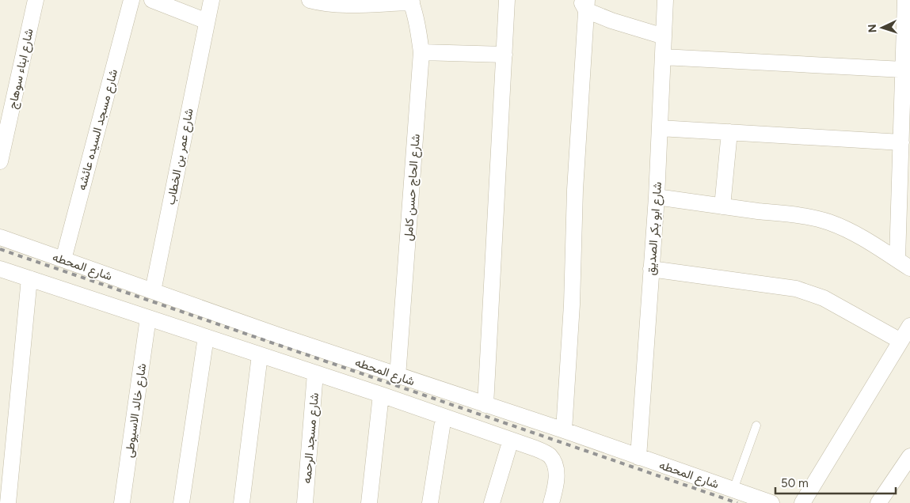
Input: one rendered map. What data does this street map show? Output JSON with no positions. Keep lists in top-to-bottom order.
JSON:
{
  "streets": {
    "street": [
      "شارع ابناء سوهاج",
      "شارع مسجد السيده عائشه",
      "شارع عمر بن الخطاب",
      "شارع الحاج حسن كامل",
      "شارع ابو بكر الصديق",
      "شارع المحطه",
      "شارع خالد الاسيوطى",
      "شارع مسجد الرحمه"
    ]
  },
  "crossings": [
    ["شارع مسجد السيده عائشه", "شارع المحطه"],
    ["شارع عمر بن الخطاب", "شارع المحطه"],
    ["شارع الحاج حسن كامل", "شارع المحطه"],
    ["شارع ابو بكر الصديق", "شارع المحطه"],
    ["شارع المحطه", "شارع خالد الاسيوطى"],
    ["شارع المحطه", "شارع مسجد الرحمه"]
  ],
  "scale_bar": "50 m",
  "north": "left"
}
